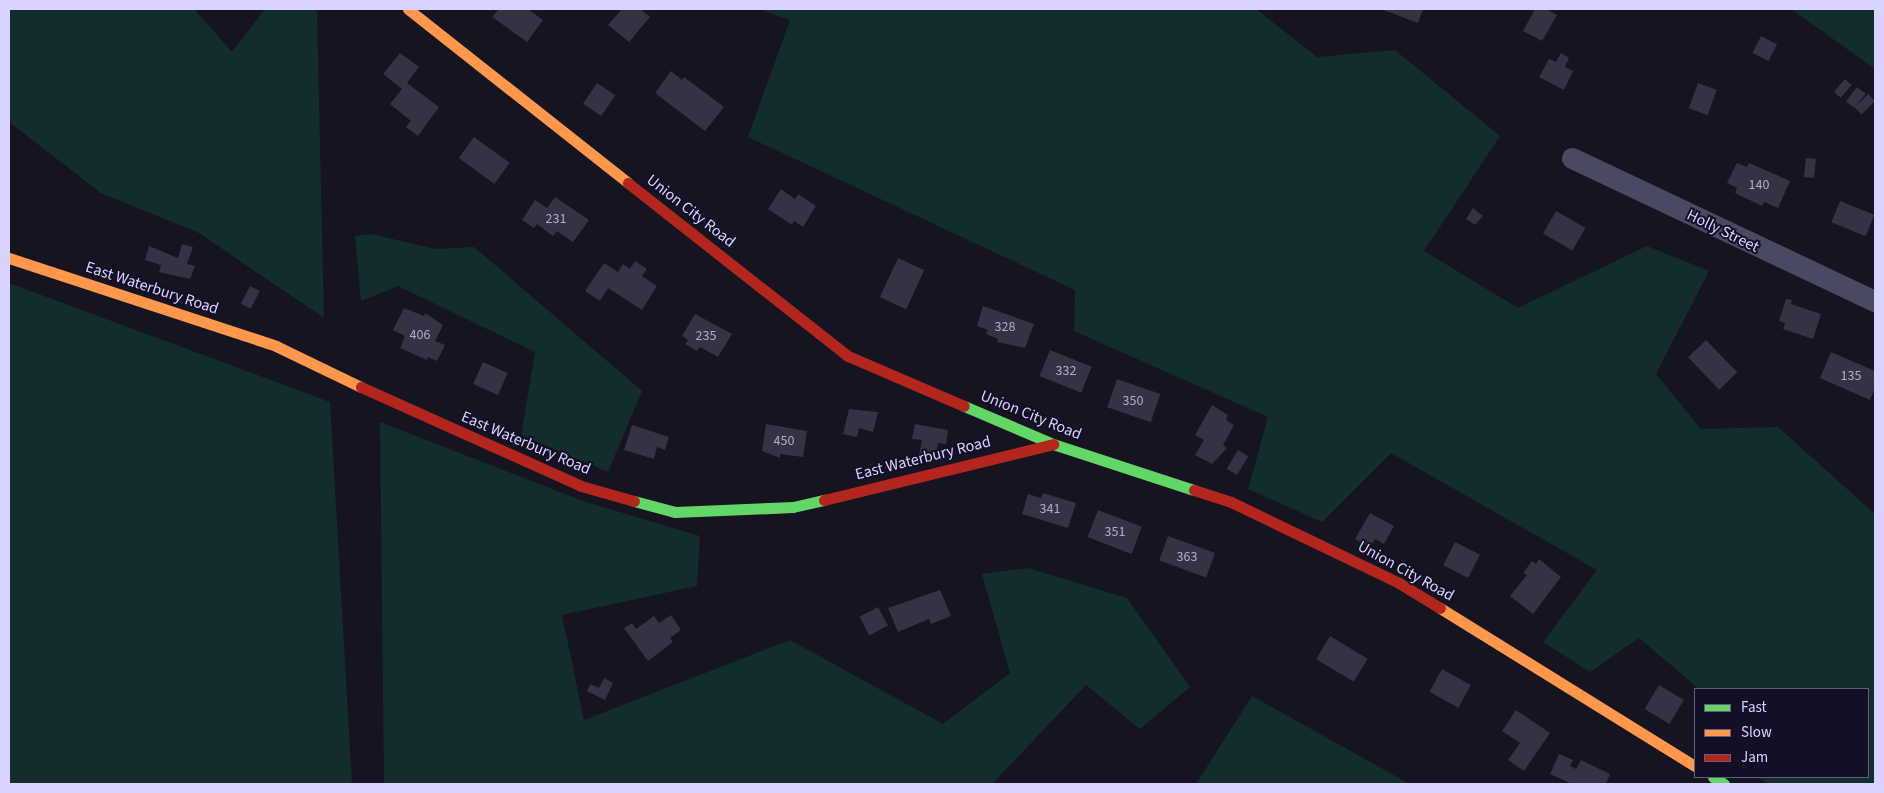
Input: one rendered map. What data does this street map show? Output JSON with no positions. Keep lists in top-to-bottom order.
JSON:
{
  "streets": {
    "main road": ["Union City Road", "East Waterbury Road"],
    "street": ["Holly Street"]
  },
  "crossings": [
    ["Union City Road", "East Waterbury Road"]
  ],
  "house_numbers": [
    "140",
    "231",
    "328",
    "406",
    "235",
    "332",
    "135",
    "350",
    "450",
    "341",
    "351",
    "363"
  ],
  "legend": ["Fast", "Slow", "Jam"]
}
